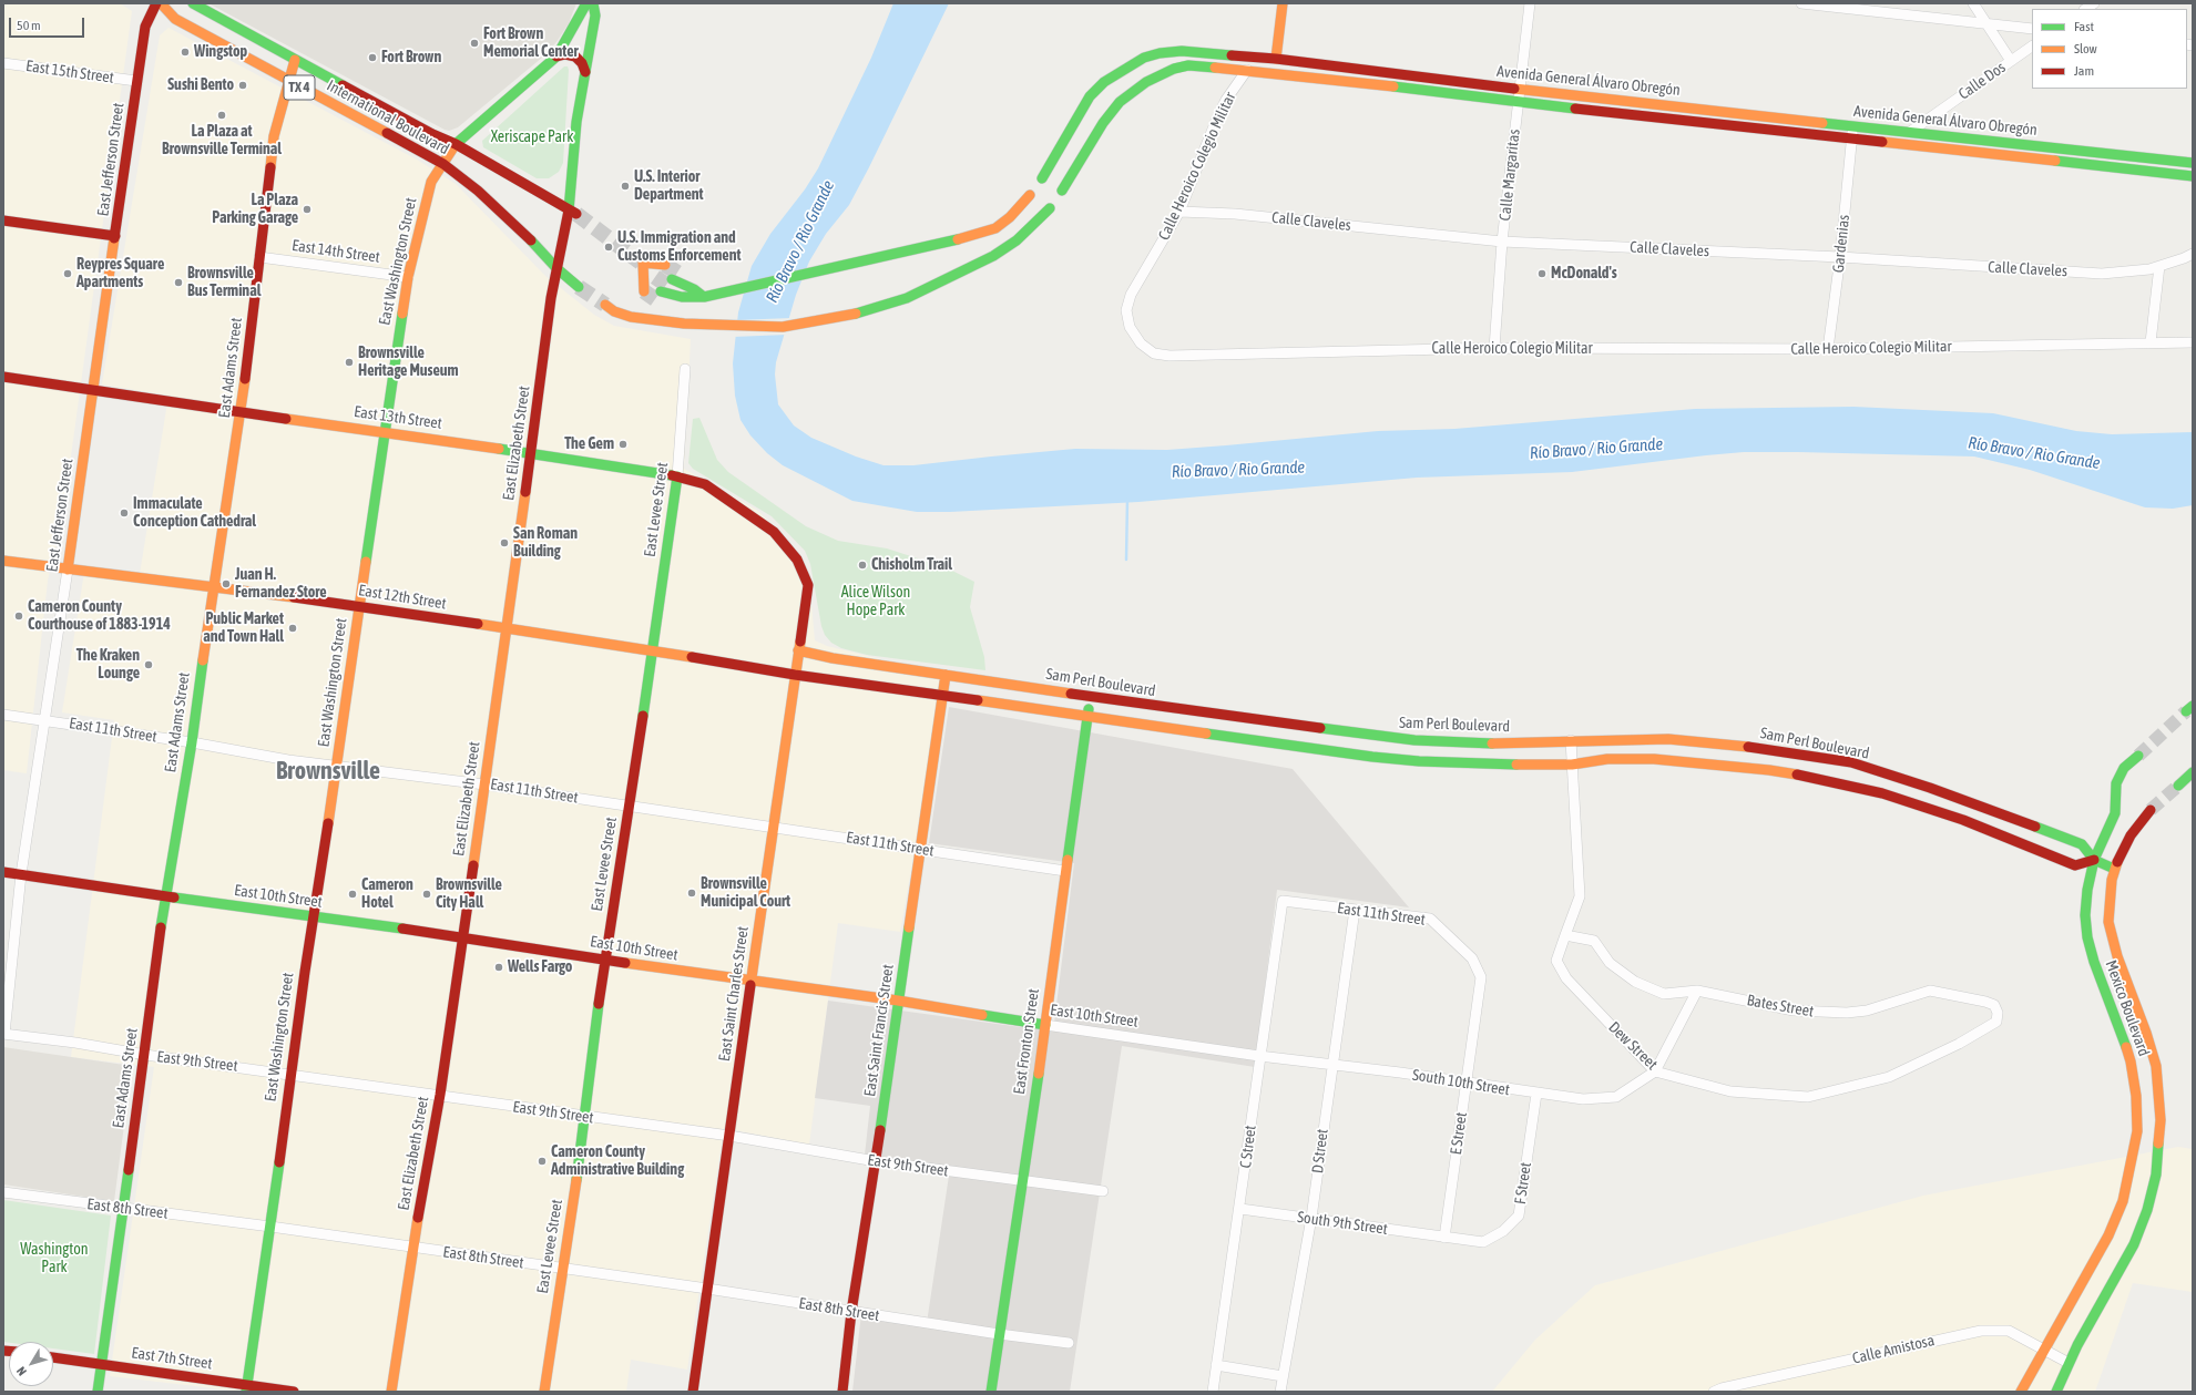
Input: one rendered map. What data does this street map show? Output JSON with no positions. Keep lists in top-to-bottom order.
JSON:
{
  "streets": {
    "main road": [
      "Avenida General Álvaro Obregón",
      "TX 4",
      "International Boulevard",
      "East Jefferson Street",
      "East Washington Street",
      "East Adams Street",
      "East 13th Street",
      "East Elizabeth Street",
      "East Levee Street",
      "East 12th Street",
      "Sam Perl Boulevard",
      "East 10th Street",
      "East Saint Charles Street",
      "Mexico Boulevard",
      "East Saint Francis Street",
      "East Fronton Street",
      "East 7th Street"
    ],
    "street": [
      "East 15th Street",
      "Calle Dos",
      "Calle Heroico Colegio Militar",
      "Calle Margaritas",
      "Calle Claveles",
      "Gardenias",
      "East 14th Street",
      "East 11th Street",
      "Bates Street",
      "Dew Street",
      "East 9th Street",
      "South 10th Street",
      "E Street",
      "C Street",
      "D Street",
      "F Street",
      "East 8th Street",
      "South 9th Street",
      "Calle Amistosa"
    ]
  },
  "crossings": [
    ["East 15th Street", "East Jefferson Street"],
    ["Avenida General Álvaro Obregón", "Calle Dos"],
    ["Avenida General Álvaro Obregón", "Calle Heroico Colegio Militar"],
    ["Avenida General Álvaro Obregón", "Calle Margaritas"],
    ["Avenida General Álvaro Obregón", "Gardenias"],
    ["International Boulevard", "East Washington Street"],
    ["International Boulevard", "East Adams Street"],
    ["International Boulevard", "East Elizabeth Street"],
    ["East Jefferson Street", "East 13th Street"],
    ["East Jefferson Street", "East 12th Street"],
    ["East Jefferson Street", "East 11th Street"],
    ["East Jefferson Street", "East 10th Street"],
    ["East Jefferson Street", "East 9th Street"],
    ["Calle Heroico Colegio Militar", "Calle Margaritas"],
    ["Calle Heroico Colegio Militar", "Calle Claveles"],
    ["Calle Heroico Colegio Militar", "Gardenias"],
    ["Calle Margaritas", "Calle Claveles"],
    ["Calle Claveles", "Gardenias"],
    ["East 14th Street", "East Washington Street"],
    ["East 14th Street", "East Adams Street"],
    ["East Washington Street", "East 13th Street"],
    ["East Washington Street", "East 12th Street"],
    ["East Washington Street", "East 11th Street"],
    ["East Washington Street", "East 10th Street"],
    ["East Washington Street", "East 9th Street"],
    ["East Washington Street", "East 8th Street"],
    ["East Washington Street", "East 7th Street"],
    ["East Adams Street", "East 13th Street"],
    ["East Adams Street", "East 12th Street"],
    ["East Adams Street", "East 11th Street"],
    ["East Adams Street", "East 10th Street"],
    ["East Adams Street", "East 9th Street"],
    ["East Adams Street", "East 8th Street"],
    ["East Adams Street", "East 7th Street"],
    ["East 13th Street", "East Elizabeth Street"],
    ["East 13th Street", "East Levee Street"],
    ["East 13th Street", "East Saint Charles Street"],
    ["East Elizabeth Street", "East 12th Street"],
    ["East Elizabeth Street", "East 11th Street"],
    ["East Elizabeth Street", "East 10th Street"],
    ["East Elizabeth Street", "East 9th Street"],
    ["East Elizabeth Street", "East 8th Street"],
    ["East Levee Street", "East 12th Street"],
    ["East Levee Street", "East 11th Street"],
    ["East Levee Street", "East 10th Street"],
    ["East Levee Street", "East 9th Street"],
    ["East Levee Street", "East 8th Street"],
    ["East 12th Street", "East Saint Charles Street"],
    ["Sam Perl Boulevard", "East Saint Charles Street"],
    ["Sam Perl Boulevard", "Mexico Boulevard"],
    ["Sam Perl Boulevard", "East Saint Francis Street"],
    ["Sam Perl Boulevard", "East Fronton Street"],
    ["Sam Perl Boulevard", "Dew Street"],
    ["East 11th Street", "East Saint Charles Street"],
    ["East 11th Street", "East Saint Francis Street"],
    ["East 11th Street", "East Fronton Street"],
    ["East 11th Street", "E Street"],
    ["East 11th Street", "C Street"],
    ["East 11th Street", "D Street"],
    ["East 10th Street", "East Saint Charles Street"],
    ["East 10th Street", "East Saint Francis Street"],
    ["East 10th Street", "East Fronton Street"],
    ["East 10th Street", "South 10th Street"],
    ["East 10th Street", "C Street"],
    ["East Saint Charles Street", "East 9th Street"],
    ["East Saint Charles Street", "East 8th Street"],
    ["Bates Street", "Dew Street"],
    ["Mexico Boulevard", "Calle Amistosa"],
    ["East Saint Francis Street", "East 9th Street"],
    ["East Saint Francis Street", "East 8th Street"],
    ["East Fronton Street", "East 9th Street"],
    ["East Fronton Street", "East 8th Street"],
    ["Dew Street", "South 10th Street"],
    ["South 10th Street", "E Street"],
    ["South 10th Street", "C Street"],
    ["South 10th Street", "D Street"],
    ["South 10th Street", "F Street"],
    ["E Street", "F Street"],
    ["E Street", "South 9th Street"],
    ["C Street", "South 9th Street"],
    ["D Street", "South 9th Street"],
    ["F Street", "South 9th Street"]
  ],
  "districts": ["Brownsville"],
  "water": ["Río Bravo / Rio Grande"],
  "parks": ["Xeriscape Park", "Alice Wilson Hope Park", "Washington Park"],
  "places": [
    "Fort Brown Memorial Center",
    "Wingstop",
    "Fort Brown",
    "Sushi Bento",
    "La Plaza at Brownsville Terminal",
    "U.S. Interior Department",
    "La Plaza Parking Garage",
    "U.S. Immigration and Customs Enforcement",
    "Reypres Square Apartments",
    "McDonald's",
    "Brownsville Bus Terminal",
    "Brownsville Heritage Museum",
    "The Gem",
    "Immaculate Conception Cathedral",
    "San Roman Building",
    "Chisholm Trail",
    "Juan H. Fernandez Store",
    "Cameron County Courthouse of 1883-1914",
    "Public Market and Town Hall",
    "The Kraken Lounge",
    "Brownsville Municipal Court",
    "Cameron Hotel",
    "Brownsville City Hall",
    "Wells Fargo",
    "Cameron County Administrative Building"
  ],
  "legend": ["Fast", "Slow", "Jam"],
  "scale_bar": "50 m",
  "north": "bottom left"
}
